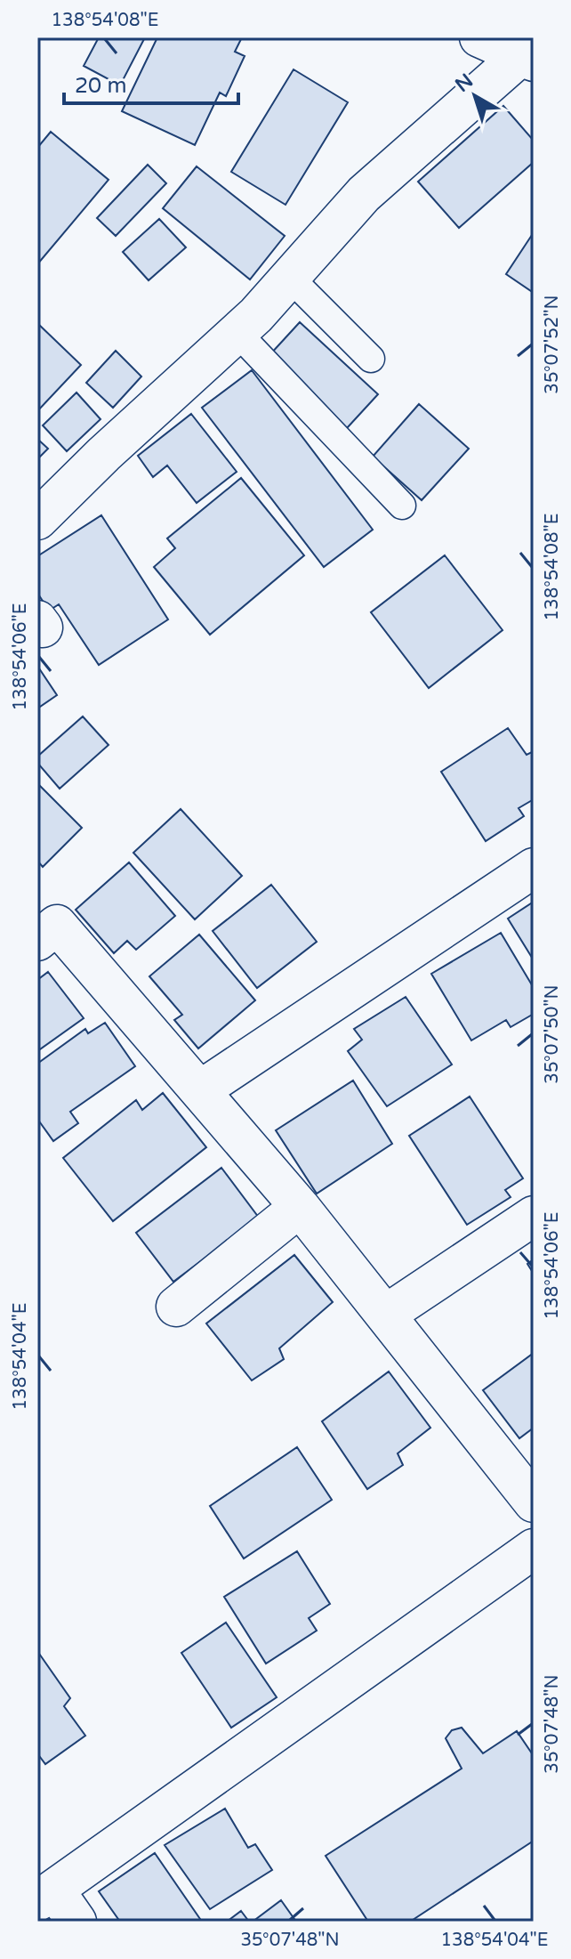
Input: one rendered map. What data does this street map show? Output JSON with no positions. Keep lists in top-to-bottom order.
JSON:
{
  "scale_bar": "20 m",
  "north": "top left",
  "coordinates": [
    "138°54'08\"E",
    "35°07'52\"N",
    "138°54'06\"E",
    "35°07'50\"N",
    "138°54'04\"E",
    "35°07'48\"N"
  ]
}
